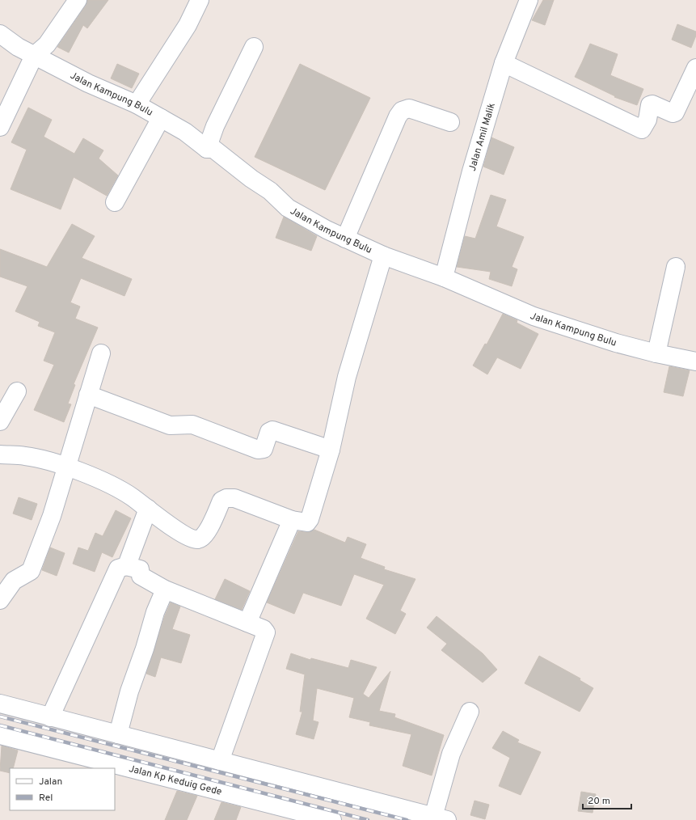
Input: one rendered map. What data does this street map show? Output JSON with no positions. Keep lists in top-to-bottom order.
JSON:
{
  "streets": {
    "street": ["Jalan Kampung Bulu", "Jalan Amil Malik", "Jalan Kp Keduig Gede"]
  },
  "crossings": [
    ["Jalan Kampung Bulu", "Jalan Amil Malik"]
  ],
  "legend": ["Jalan", "Rel"],
  "scale_bar": "20 m"
}
